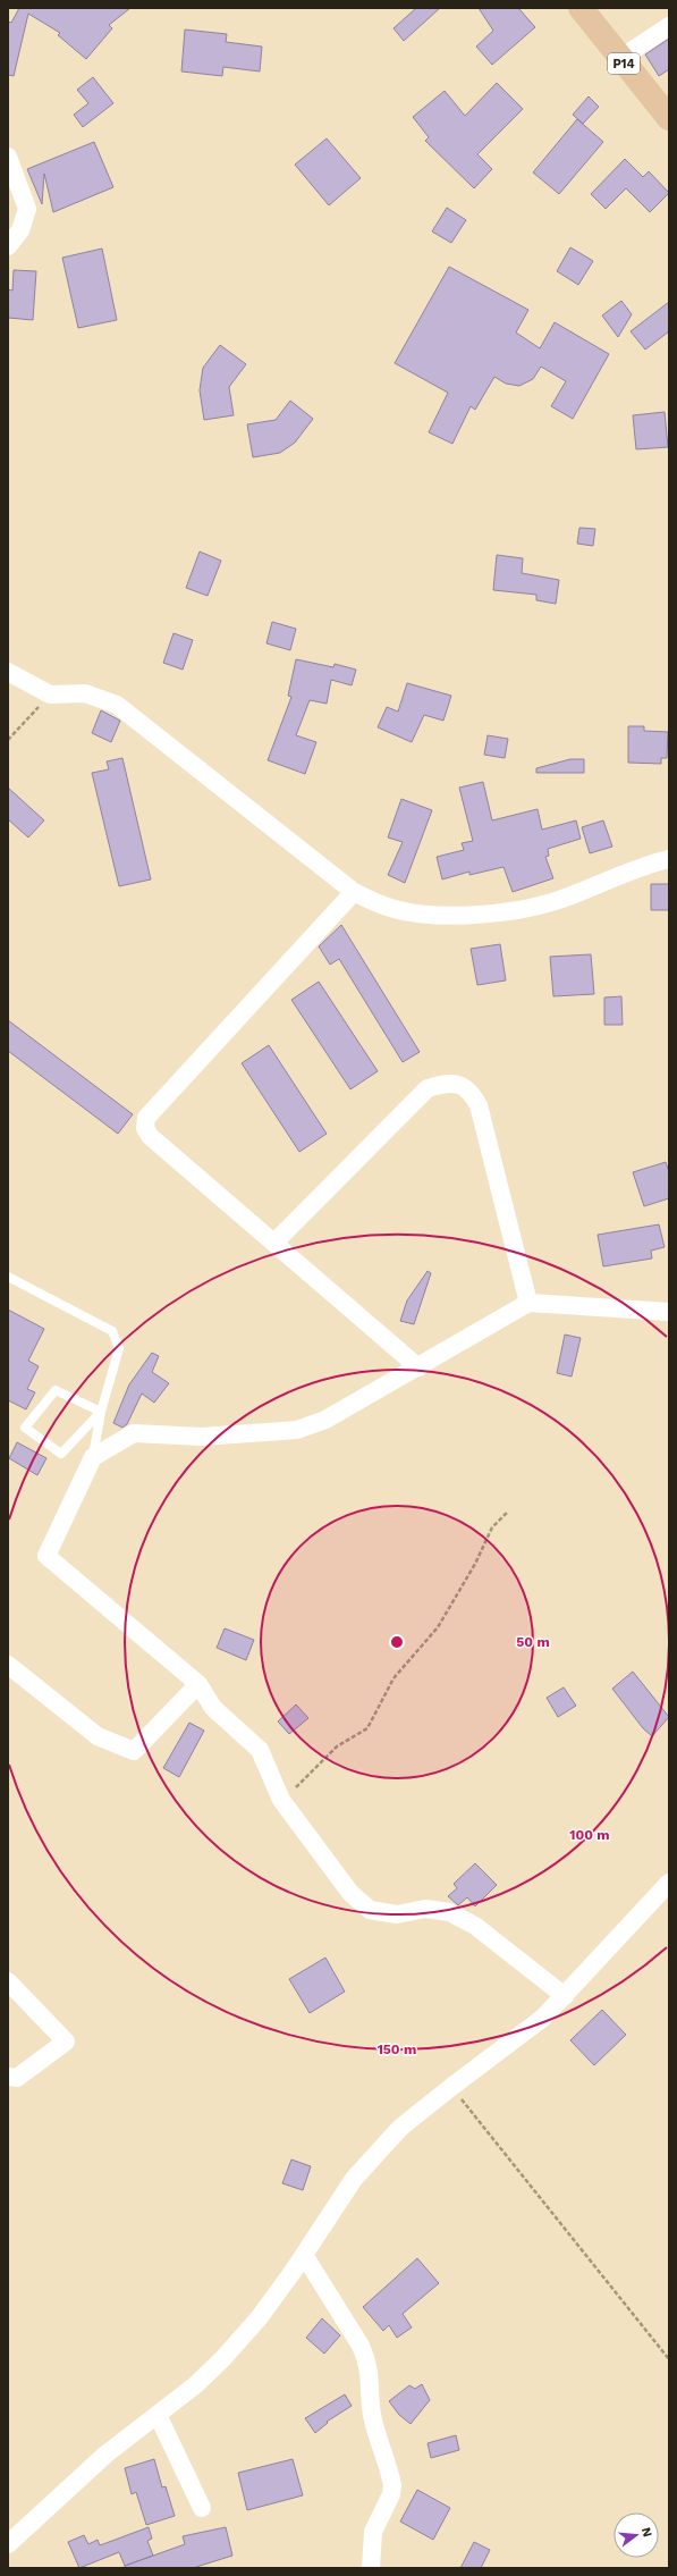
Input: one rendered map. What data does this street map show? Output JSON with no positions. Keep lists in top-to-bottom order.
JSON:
{
  "streets": {
    "main road": ["P14"]
  },
  "north": "right",
  "rings": ["50 m", "100 m", "150 m"]
}
